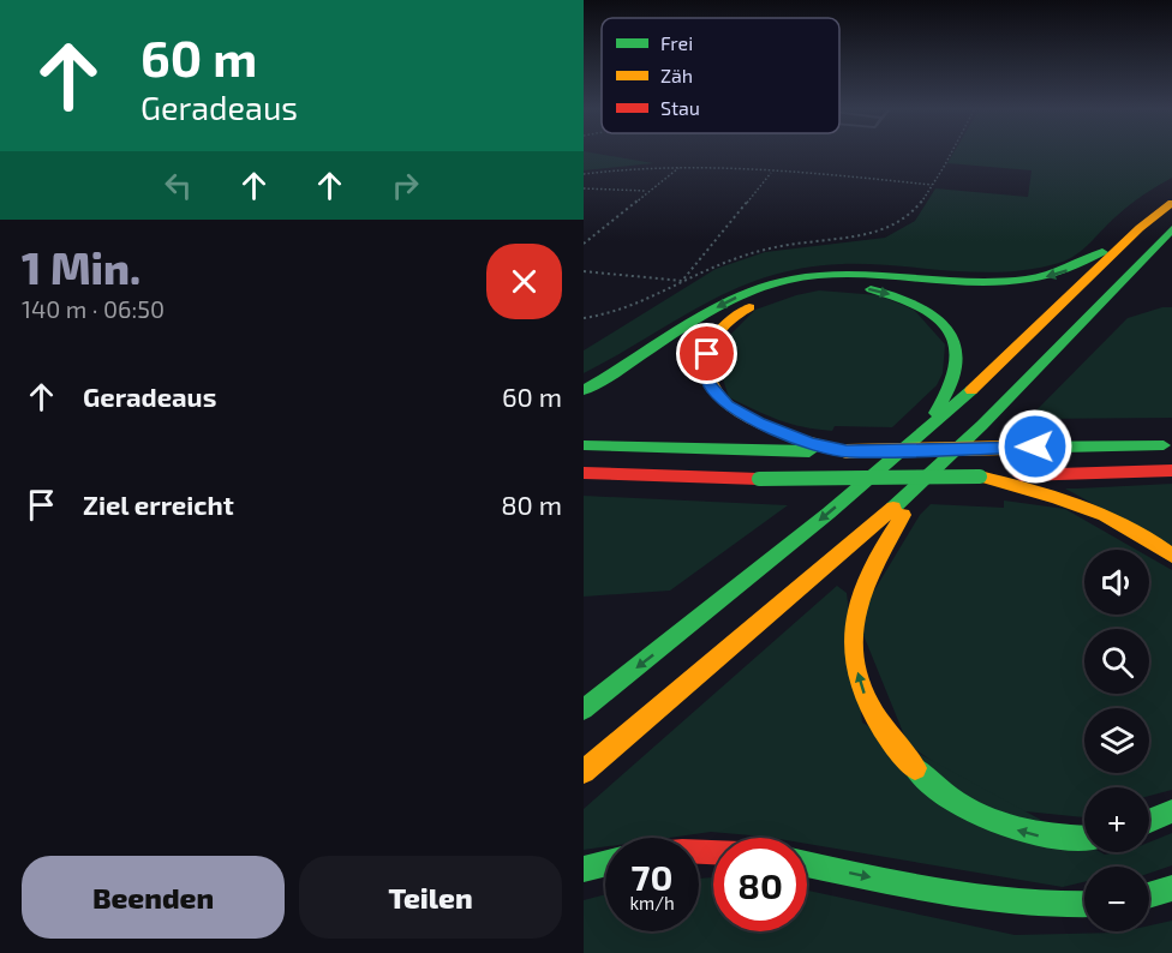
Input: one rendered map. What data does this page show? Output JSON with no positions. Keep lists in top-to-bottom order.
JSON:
{
  "legend": ["Frei", "Zäh", "Stau"],
  "page": {
    "turn": ["60 m", "Geradeaus"],
    "heading": ["1 Min.", "140 m · 06:50"],
    "list": [
      {
        "name": "Geradeaus",
        "value": "60 m"
      },
      {
        "name": "Ziel erreicht",
        "value": "80 m"
      }
    ],
    "map_buttons": ["+", "−"],
    "speed": "70 km/h",
    "limit": "80",
    "buttons": ["Beenden", "Teilen"]
  }
}
